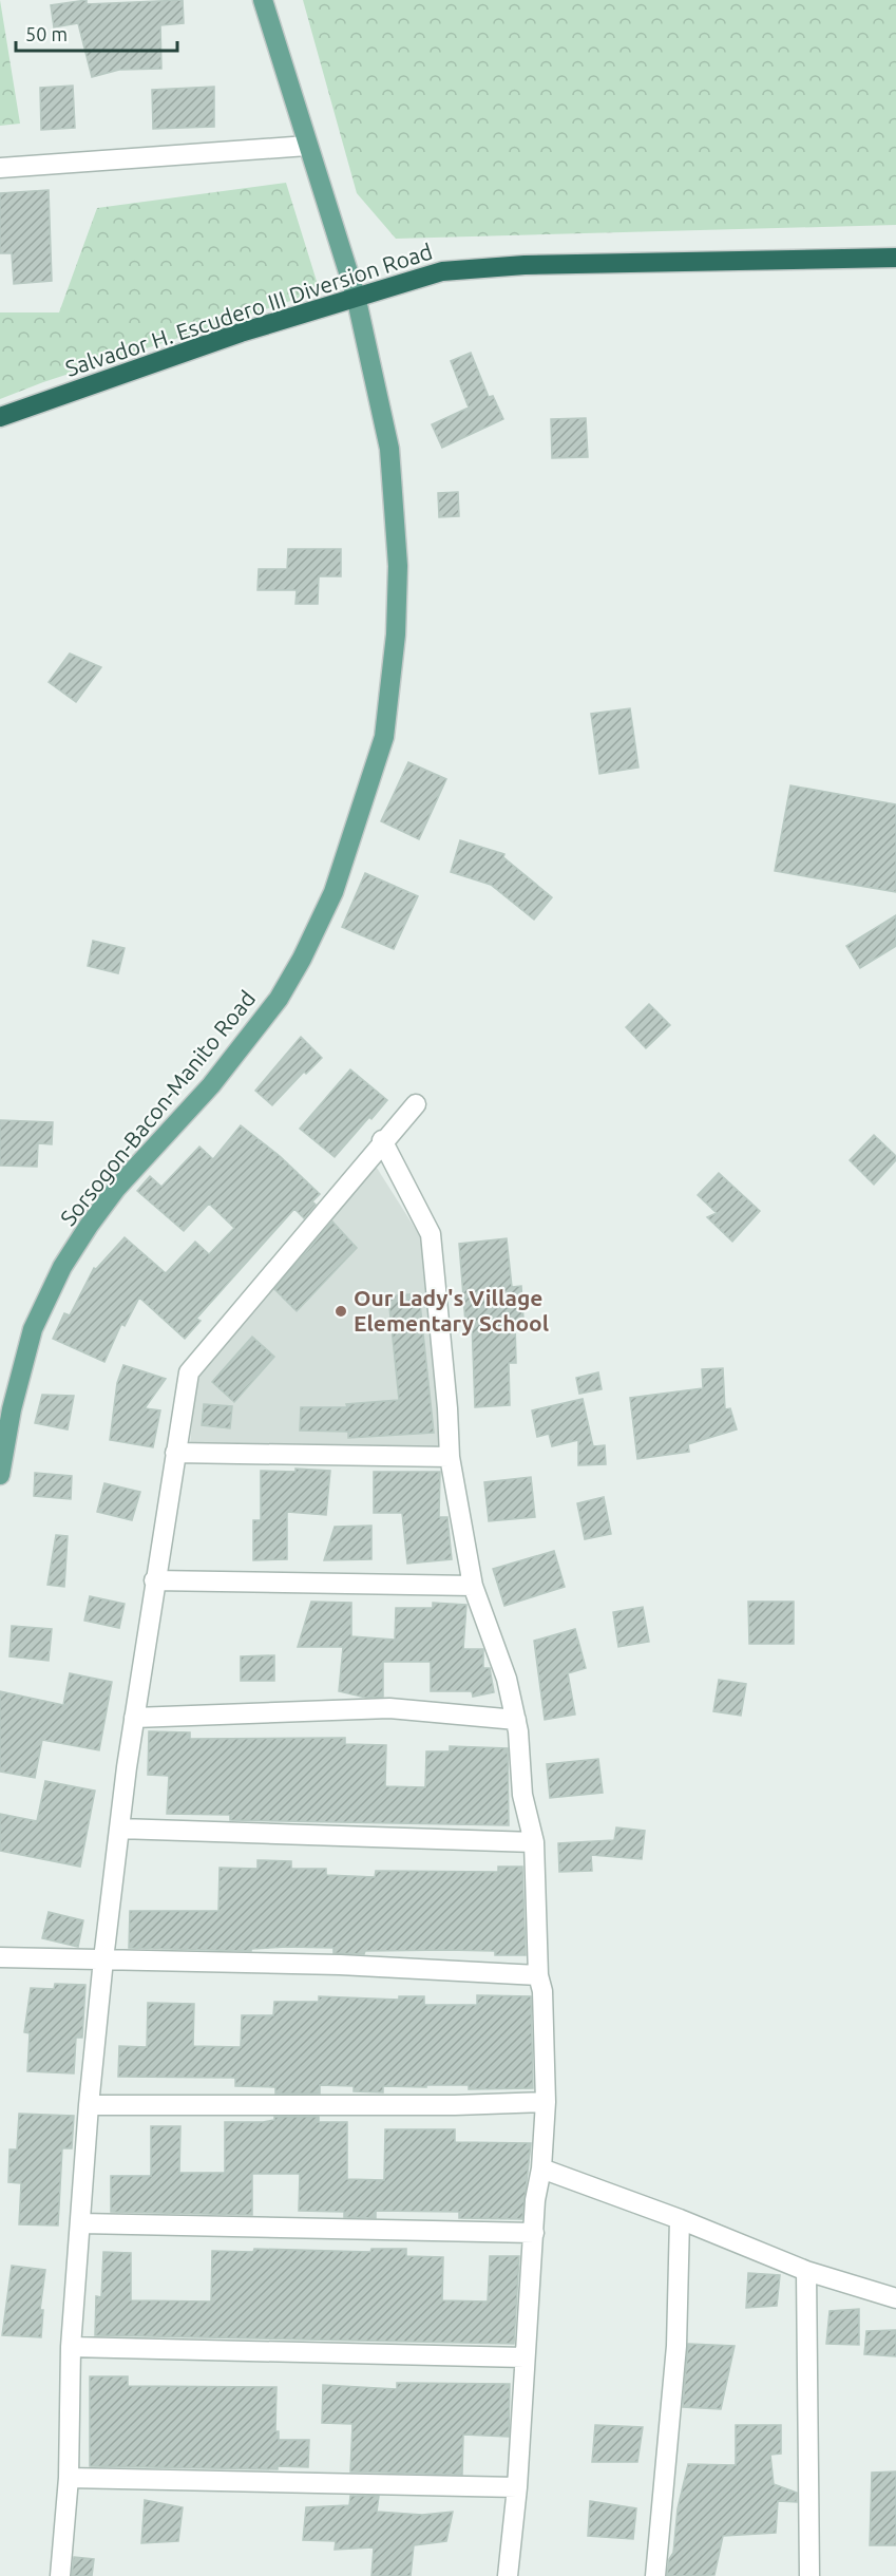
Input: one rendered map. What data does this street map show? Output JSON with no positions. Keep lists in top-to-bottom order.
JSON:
{
  "streets": {
    "highway": ["Salvador H. Escudero III Diversion Road"],
    "main road": ["Sorsogon-Bacon-Manito Road"]
  },
  "crossings": [
    ["Salvador H. Escudero III Diversion Road", "Sorsogon-Bacon-Manito Road"]
  ],
  "places": ["Our Lady's Village Elementary School"],
  "scale_bar": "50 m"
}
